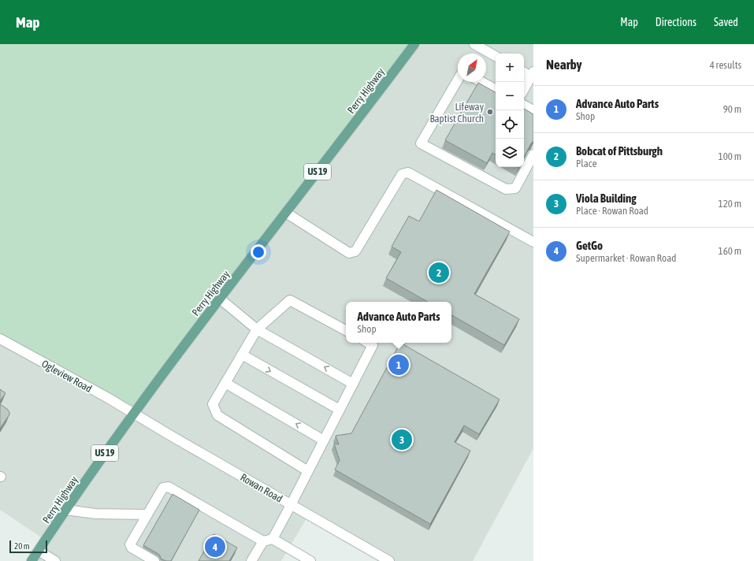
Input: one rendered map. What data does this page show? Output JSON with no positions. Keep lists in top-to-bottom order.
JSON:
{
  "streets": {
    "main road": ["Perry Highway", "US 19"],
    "street": ["Ogleview Road", "Rowan Road"]
  },
  "crossings": [
    ["Perry Highway", "Ogleview Road"],
    ["Perry Highway", "Rowan Road"],
    ["Ogleview Road", "Rowan Road"]
  ],
  "places": ["Lifeway Baptist Church"],
  "scale_bar": "20 m",
  "north": "top right",
  "page": {
    "header": "Map",
    "nav": ["Map", "Directions", "Saved"],
    "heading": ["Nearby", "4 results"],
    "map_buttons": ["+", "−"],
    "list": [
      {
        "mark": "1",
        "name": "Advance Auto Parts",
        "note": "Shop",
        "value": "90 m"
      },
      {
        "mark": "2",
        "name": "Bobcat of Pittsburgh",
        "note": "Place",
        "value": "100 m"
      },
      {
        "mark": "3",
        "name": "Viola Building",
        "note": "Place · Rowan Road",
        "value": "120 m"
      },
      {
        "mark": "4",
        "name": "GetGo",
        "note": "Supermarket · Rowan Road",
        "value": "160 m"
      }
    ],
    "pins": [
      "2",
      "1",
      "3",
      "4"
    ],
    "popup": ["Advance Auto Parts", "Shop"],
    "scale": "20 m"
  }
}
